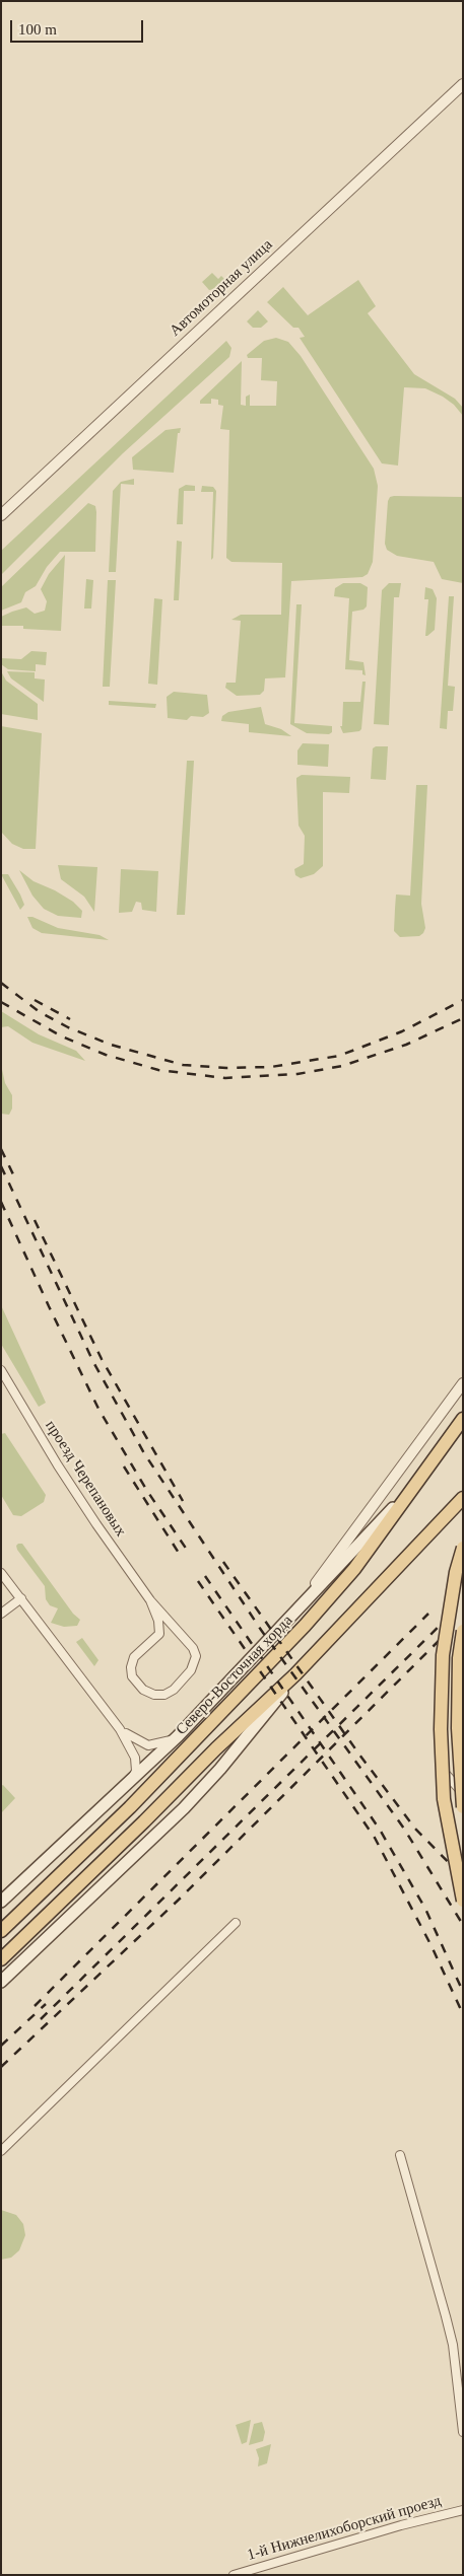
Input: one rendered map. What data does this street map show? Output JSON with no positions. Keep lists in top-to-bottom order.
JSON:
{
  "streets": {
    "main road": ["Северо-Восточная хорда"],
    "street": ["Автомоторная улица", "проезд Черепановых", "1-й Нижнелихоборский проезд"]
  },
  "scale_bar": "100 m"
}
